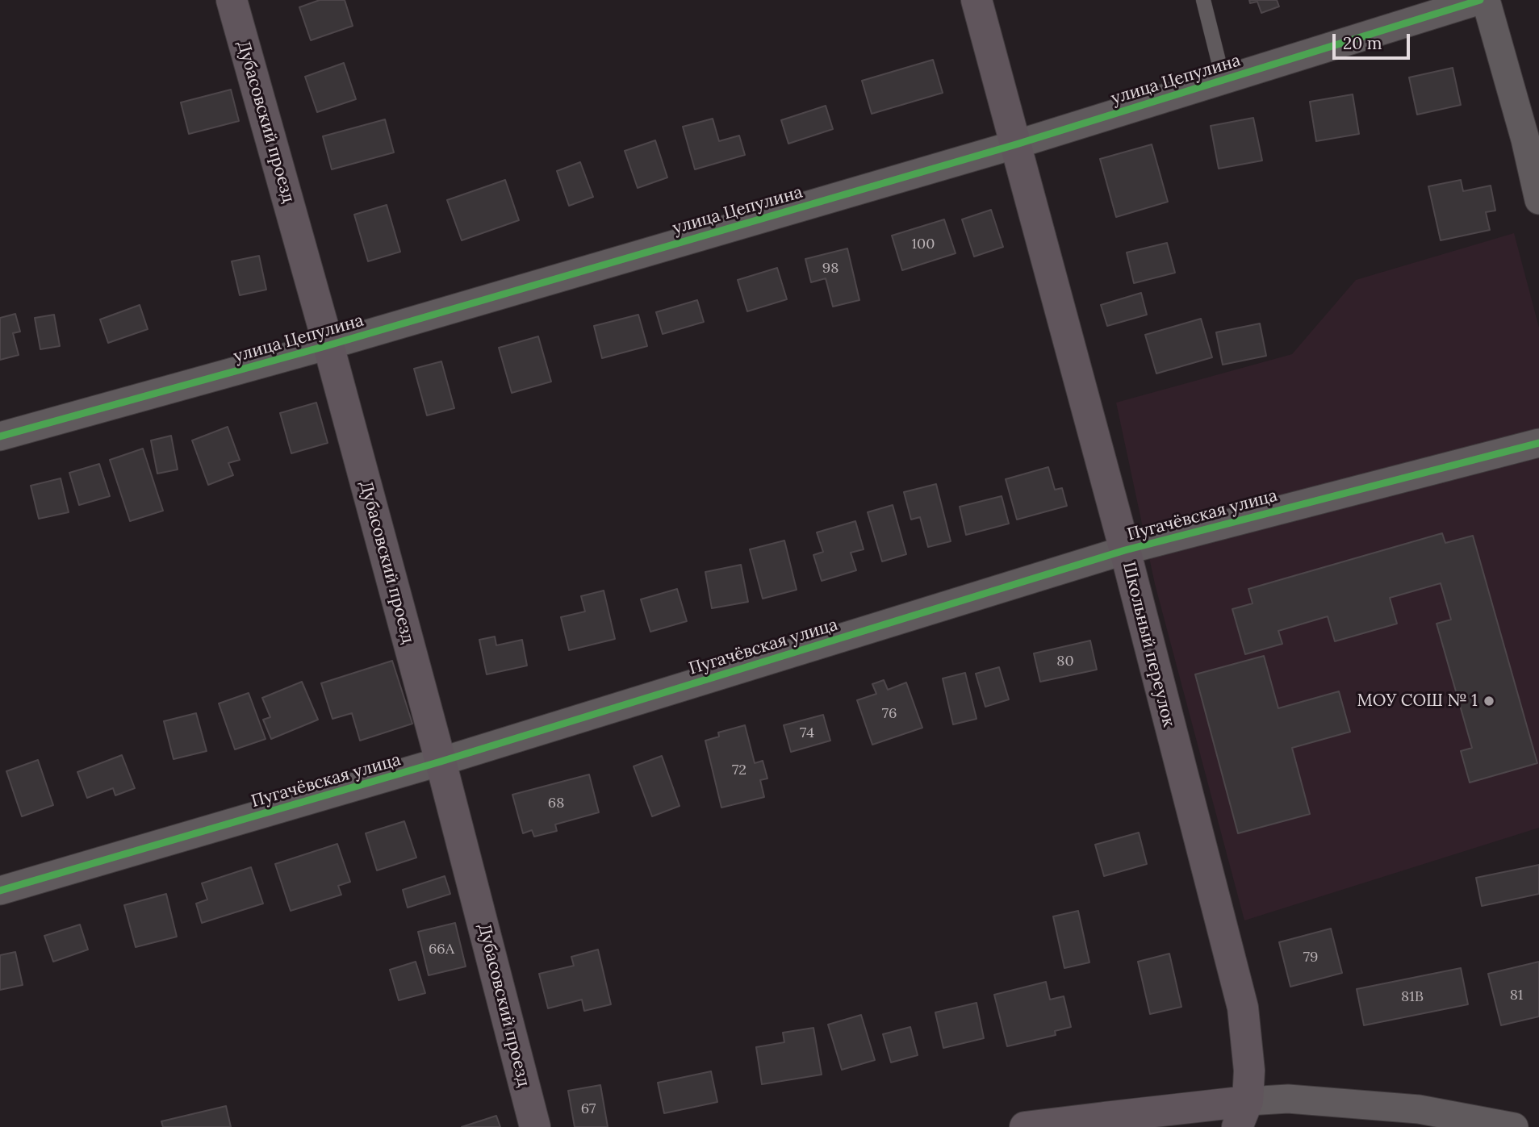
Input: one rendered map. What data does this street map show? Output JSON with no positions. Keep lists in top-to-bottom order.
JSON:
{
  "streets": {
    "main road": ["Дубасовский проезд", "Школьный переулок"],
    "street": ["улица Цепулина", "Пугачёвская улица"]
  },
  "crossings": [
    ["улица Цепулина", "Дубасовский проезд"],
    ["улица Цепулина", "Школьный переулок"],
    ["Дубасовский проезд", "Пугачёвская улица"],
    ["Пугачёвская улица", "Школьный переулок"]
  ],
  "places": ["МОУ СОШ № 1"],
  "house_numbers": [
    "100",
    "98",
    "80",
    "76",
    "74",
    "72",
    "68",
    "66А",
    "79",
    "81",
    "81В",
    "67"
  ],
  "scale_bar": "20 m"
}
